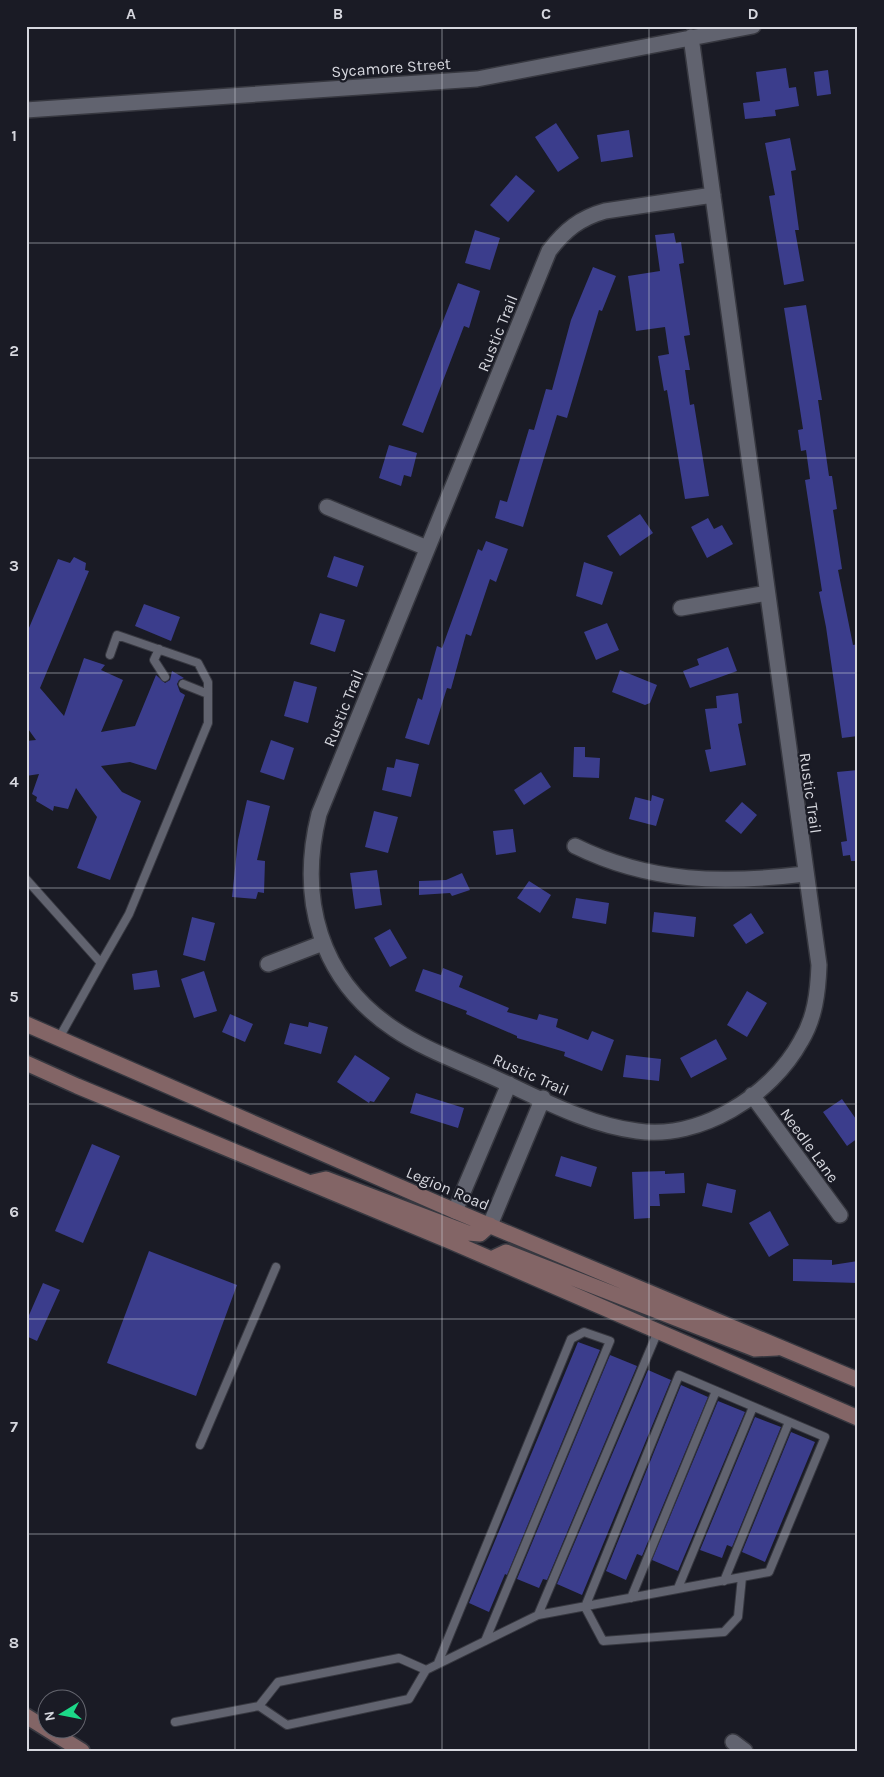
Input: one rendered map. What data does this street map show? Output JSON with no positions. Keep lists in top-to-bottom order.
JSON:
{
  "streets": {
    "main road": ["Legion Road"],
    "street": ["Sycamore Street", "Rustic Trail", "Needle Lane"]
  },
  "crossings": [
    ["Sycamore Street", "Rustic Trail"],
    ["Rustic Trail", "Needle Lane"]
  ],
  "north": "left",
  "grid": {
    "columns": [
      "A",
      "B",
      "C",
      "D"
    ],
    "rows": [
      "1",
      "2",
      "3",
      "4",
      "5",
      "6",
      "7",
      "8"
    ]
  }
}
